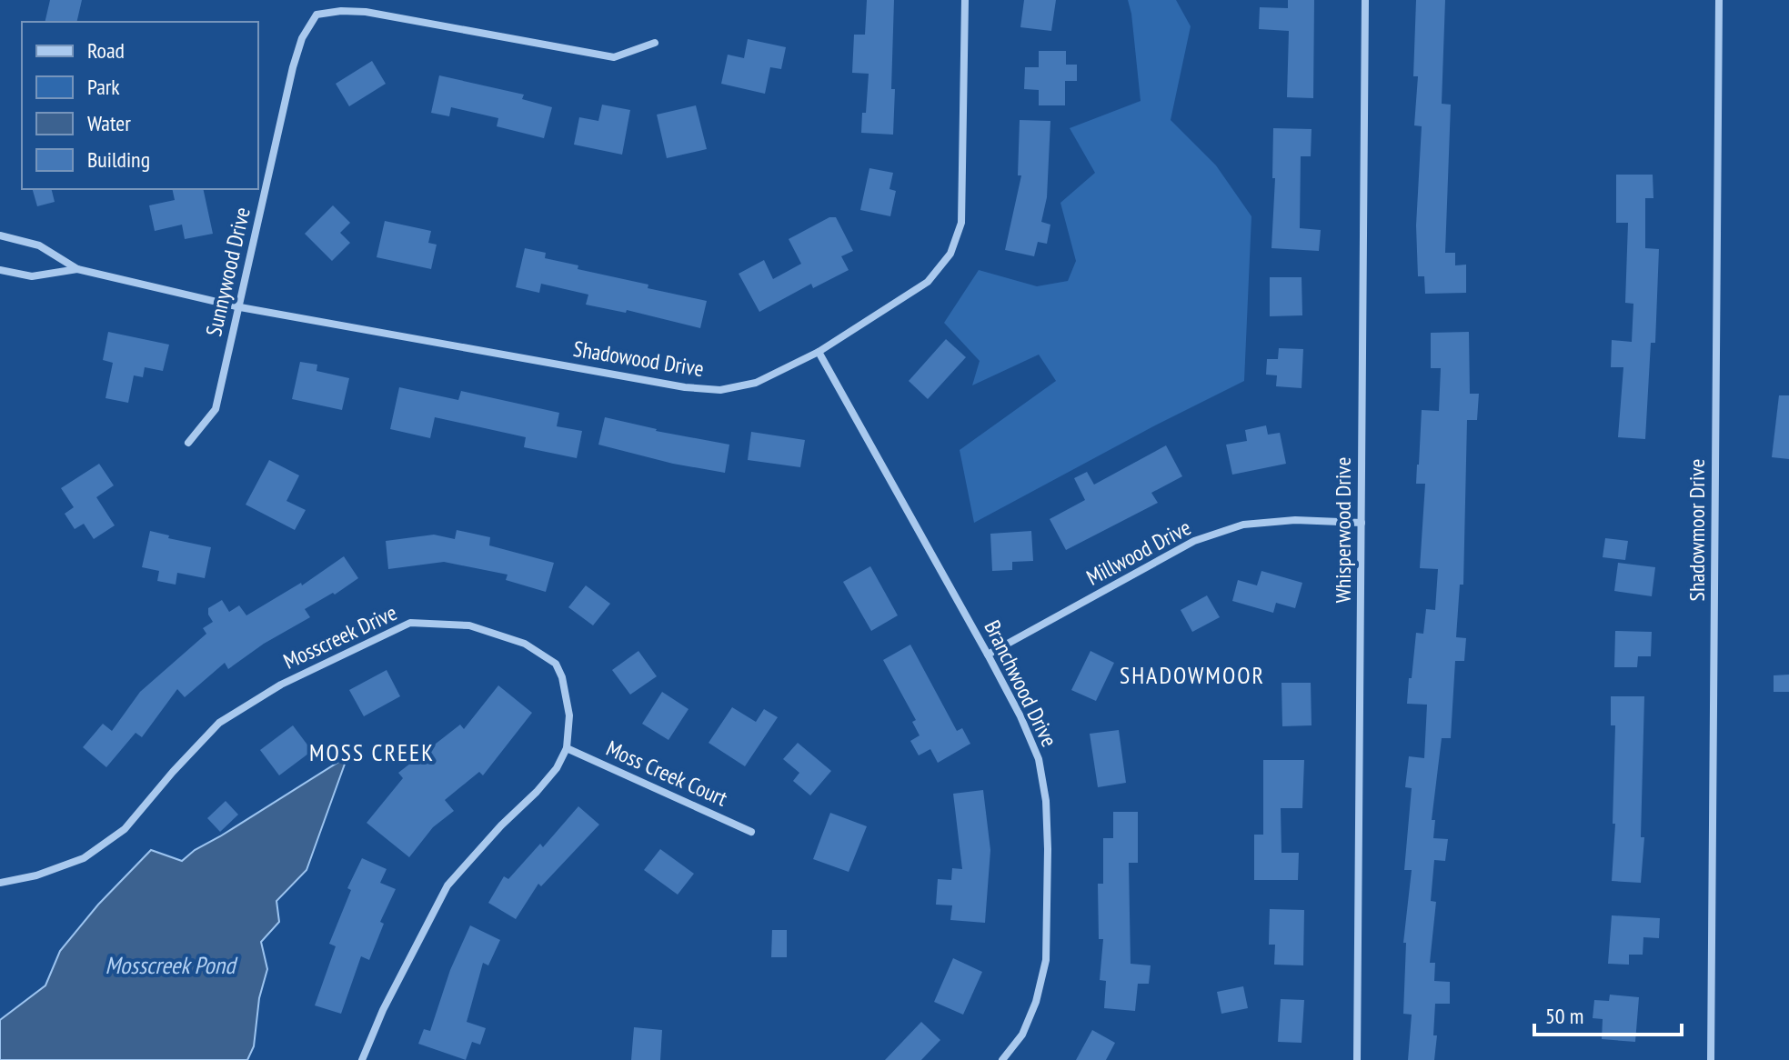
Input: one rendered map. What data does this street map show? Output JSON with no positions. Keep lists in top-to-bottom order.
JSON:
{
  "streets": {
    "street": [
      "Sunnywood Drive",
      "Shadowood Drive",
      "Whisperwood Drive",
      "Shadowmoor Drive",
      "Millwood Drive",
      "Mosscreek Drive",
      "Branchwood Drive",
      "Moss Creek Court"
    ]
  },
  "crossings": [
    ["Sunnywood Drive", "Shadowood Drive"],
    ["Shadowood Drive", "Branchwood Drive"],
    ["Whisperwood Drive", "Millwood Drive"],
    ["Millwood Drive", "Branchwood Drive"],
    ["Mosscreek Drive", "Moss Creek Court"]
  ],
  "districts": ["SHADOWMOOR", "MOSS CREEK"],
  "water": ["Mosscreek Pond"],
  "legend": [
    "Road",
    "Park",
    "Water",
    "Building"
  ],
  "scale_bar": "50 m"
}
